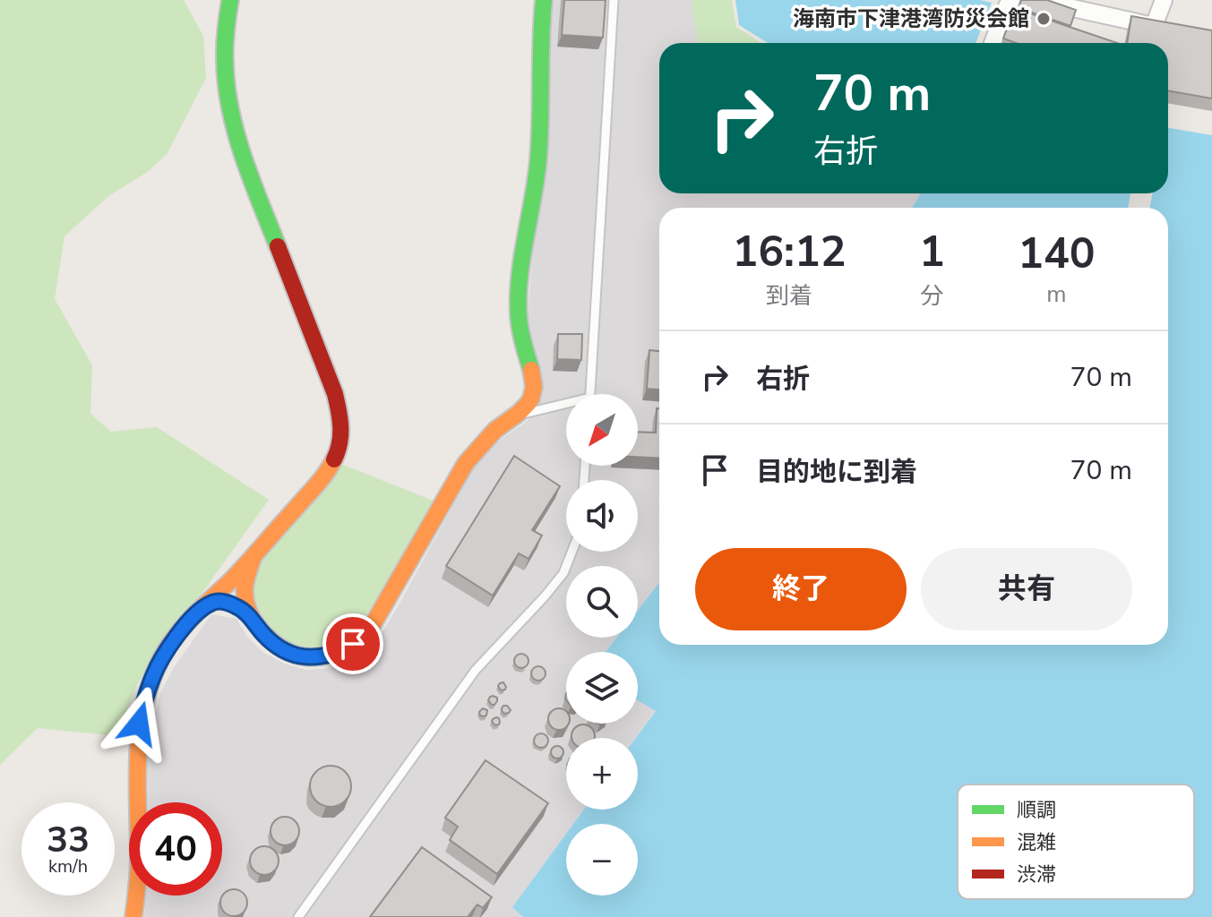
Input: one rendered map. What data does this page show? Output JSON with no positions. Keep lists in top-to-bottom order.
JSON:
{
  "places": ["海南市下津港湾防災会館"],
  "legend": ["順調", "混雑", "渋滞"],
  "north": "bottom left",
  "page": {
    "turn": ["70 m", "右折"],
    "eta": [
      "16:12",
      "到着",
      "1",
      "分",
      "140",
      "m"
    ],
    "list": [
      {
        "name": "右折",
        "value": "70 m"
      },
      {
        "name": "目的地に到着",
        "value": "70 m"
      }
    ],
    "map_buttons": ["+", "−"],
    "buttons": ["終了", "共有"],
    "speed": "33 km/h",
    "limit": "40"
  }
}
